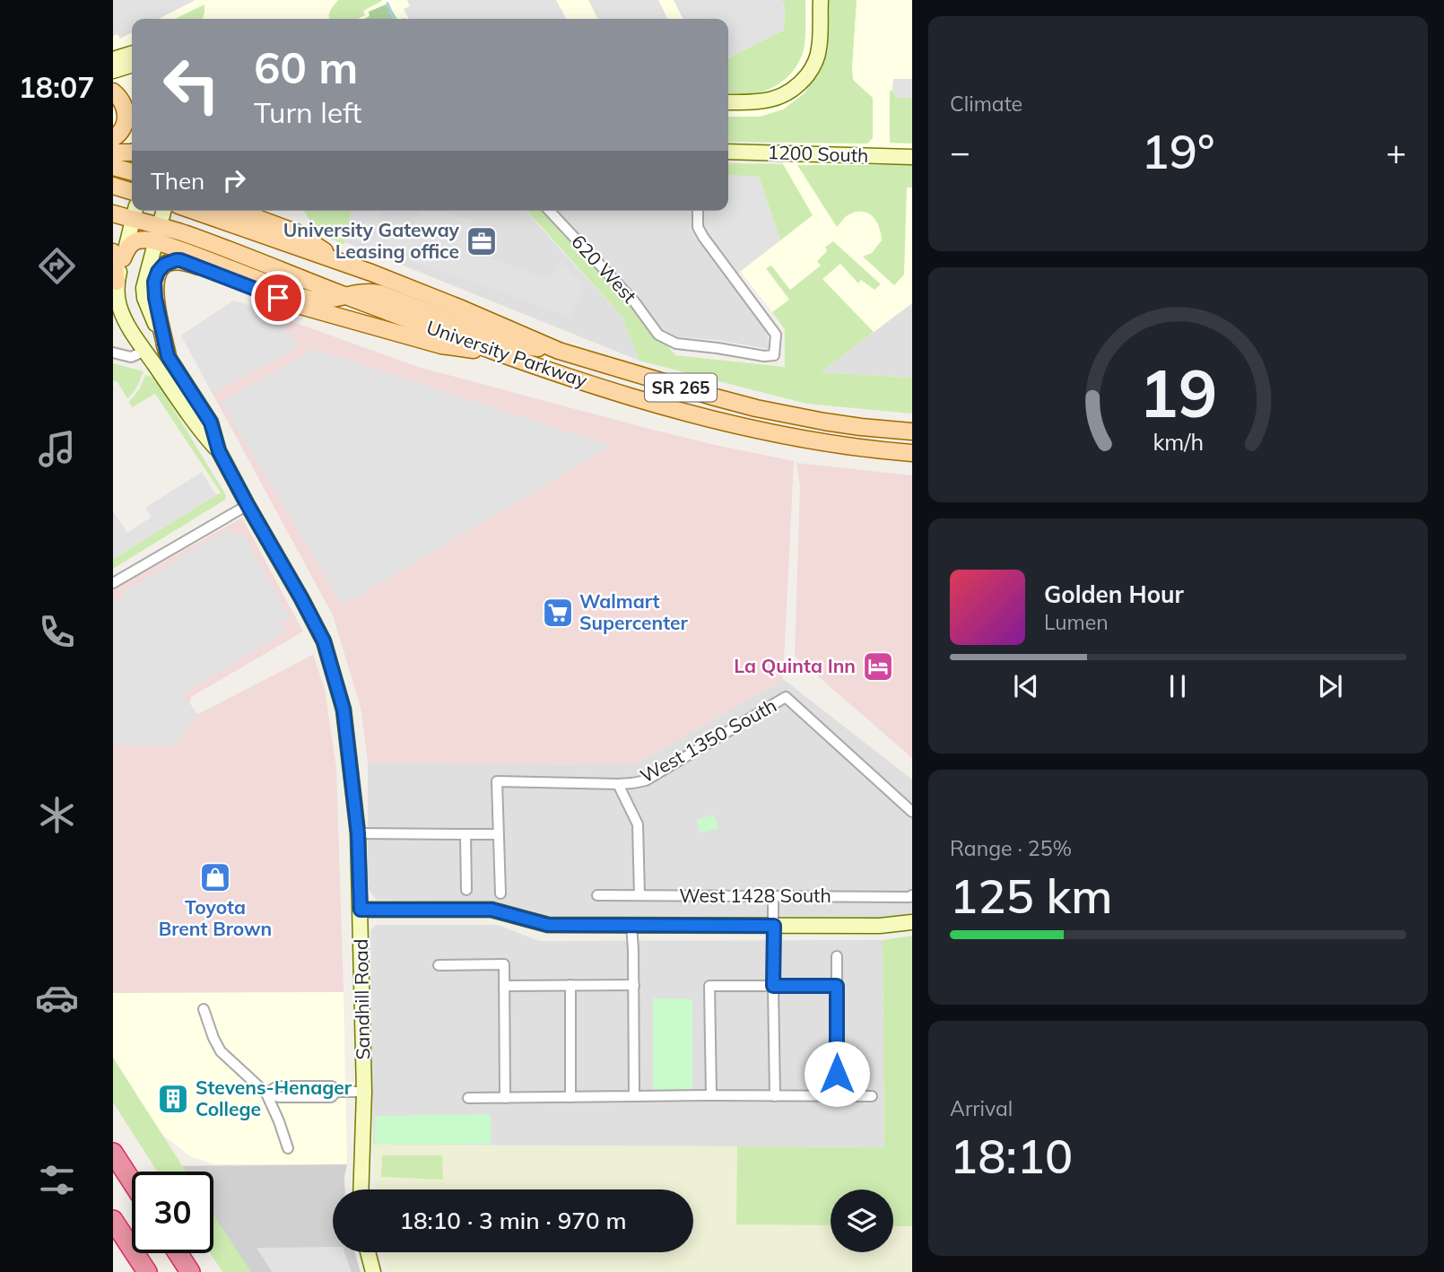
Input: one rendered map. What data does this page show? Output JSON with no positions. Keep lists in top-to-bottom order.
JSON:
{
  "streets": {
    "main road": ["University Parkway", "SR 265"],
    "street": [
      "1200 South",
      "620 West",
      "West 1350 South",
      "West 1428 South",
      "Sandhill Road"
    ]
  },
  "crossings": [
    ["University Parkway", "Sandhill Road"]
  ],
  "places": {
    "office": ["University Gateway Leasing office"],
    "supermarket": ["Walmart Supercenter"],
    "hotel": ["La Quinta Inn"],
    "shop": ["Toyota Brent Brown"],
    "building": ["Stevens-Henager College"]
  },
  "page": {
    "tabs": "18:07",
    "tile": [
      "Climate",
      ["Range · 25%", "125 km"],
      ["Arrival", "18:10"]
    ],
    "turn": ["60 m", "Turn left"],
    "heat": ["−", "19°", "+"],
    "then": "Then",
    "song": ["Golden Hour", "Lumen"],
    "limit": "30",
    "trip": "18:10 · 3 min · 970 m",
    "gauge": ["19", "km/h"]
  }
}
